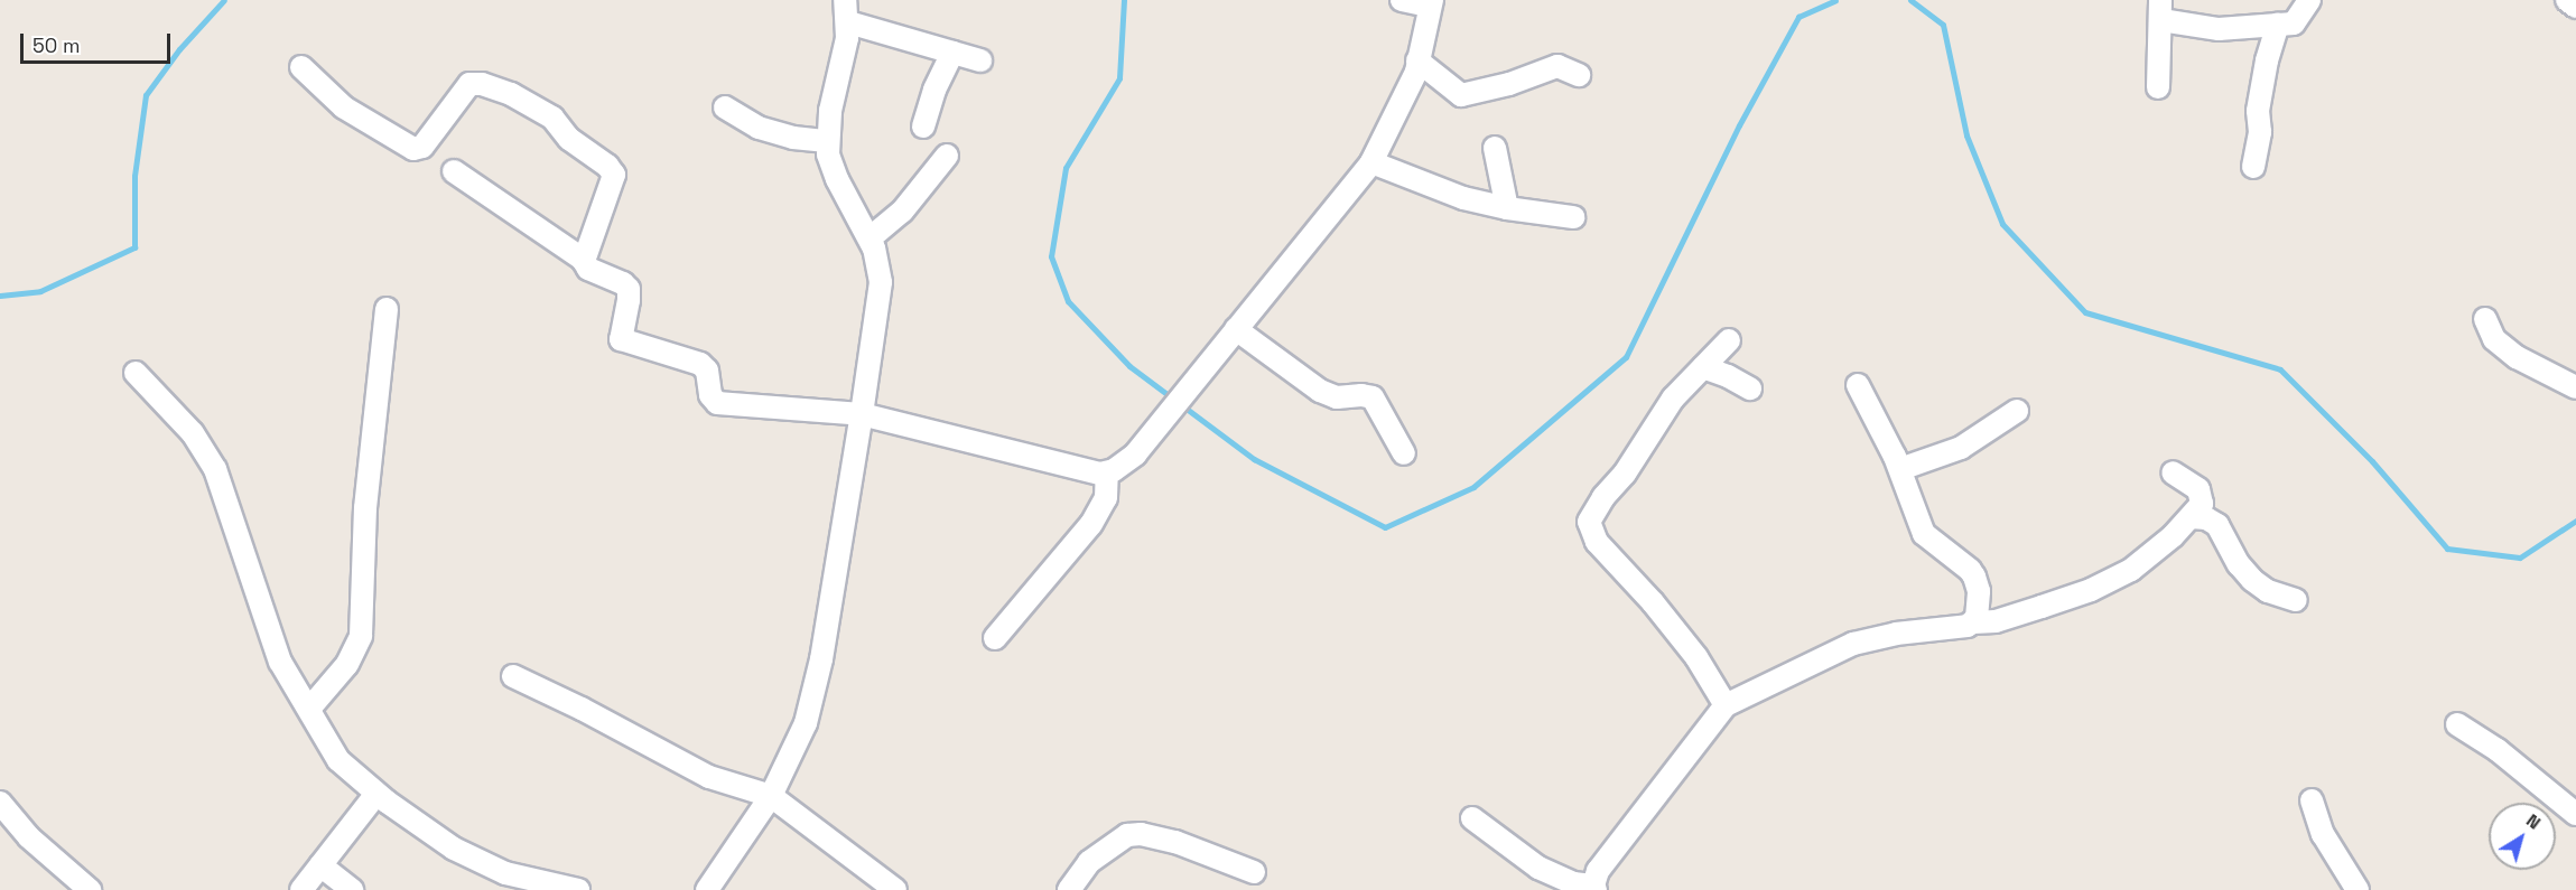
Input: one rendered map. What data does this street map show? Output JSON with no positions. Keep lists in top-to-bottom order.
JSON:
{
  "scale_bar": "50 m",
  "north": "top right"
}
